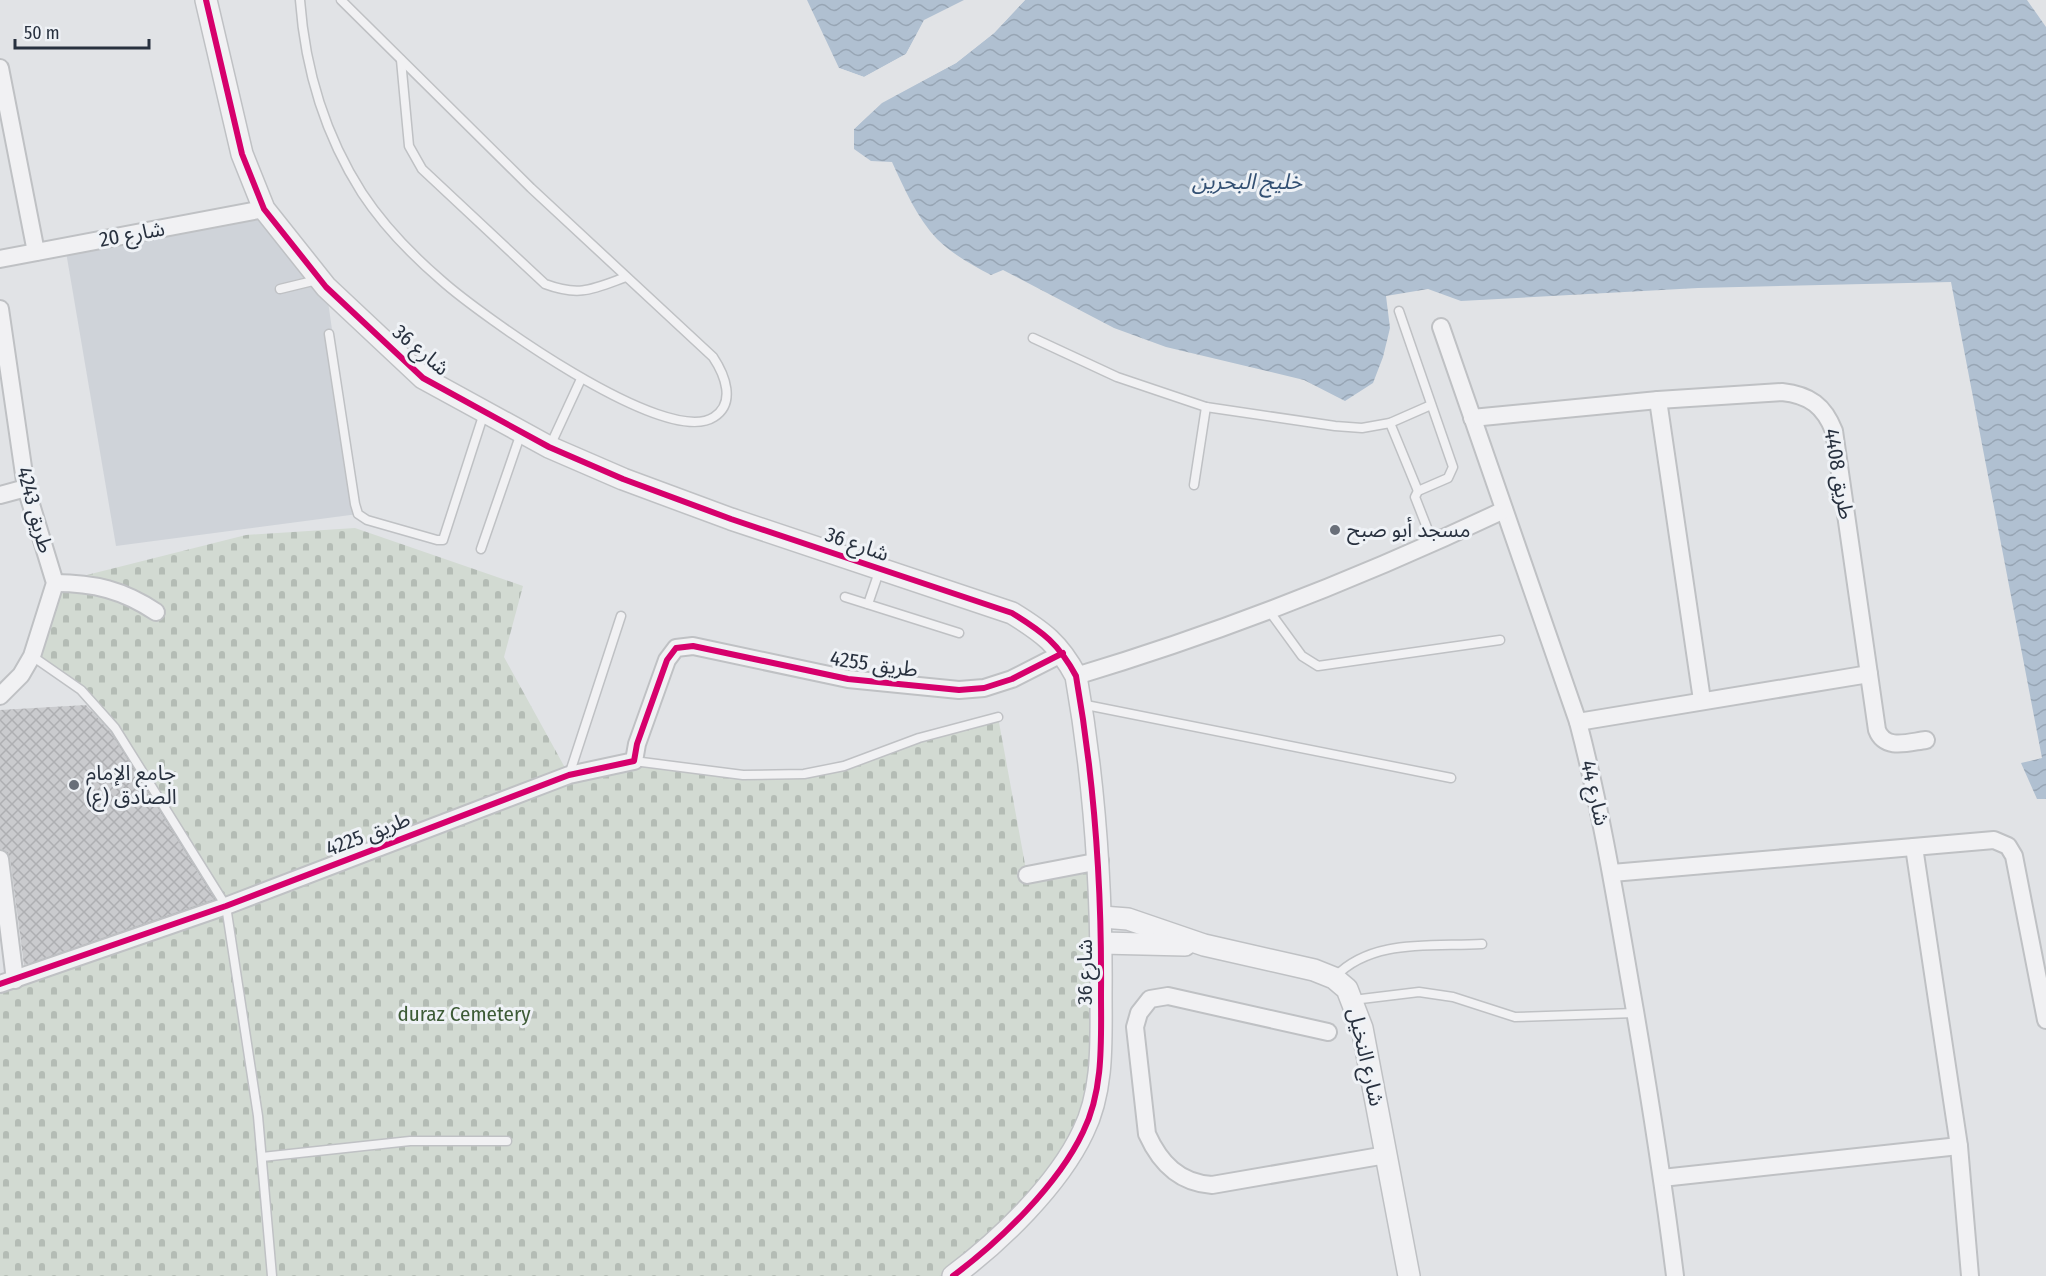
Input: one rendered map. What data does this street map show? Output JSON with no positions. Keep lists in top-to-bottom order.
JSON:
{
  "streets": {
    "street": [
      "شارع 20",
      "شارع 36",
      "طريق 4408",
      "طريق 4243",
      "طريق 4255",
      "شارع 44",
      "طريق 4225",
      "شارع النخيل"
    ]
  },
  "crossings": [
    ["شارع 20", "شارع 36"],
    ["شارع 36", "طريق 4255"],
    ["طريق 4408", "شارع 44"],
    ["طريق 4255", "طريق 4225"]
  ],
  "water": ["خليج البحرين"],
  "parks": ["duraz Cemetery"],
  "places": ["مسجد أبو صبح", "جامع الإمام الصادق (ع)"],
  "scale_bar": "50 m"
}
